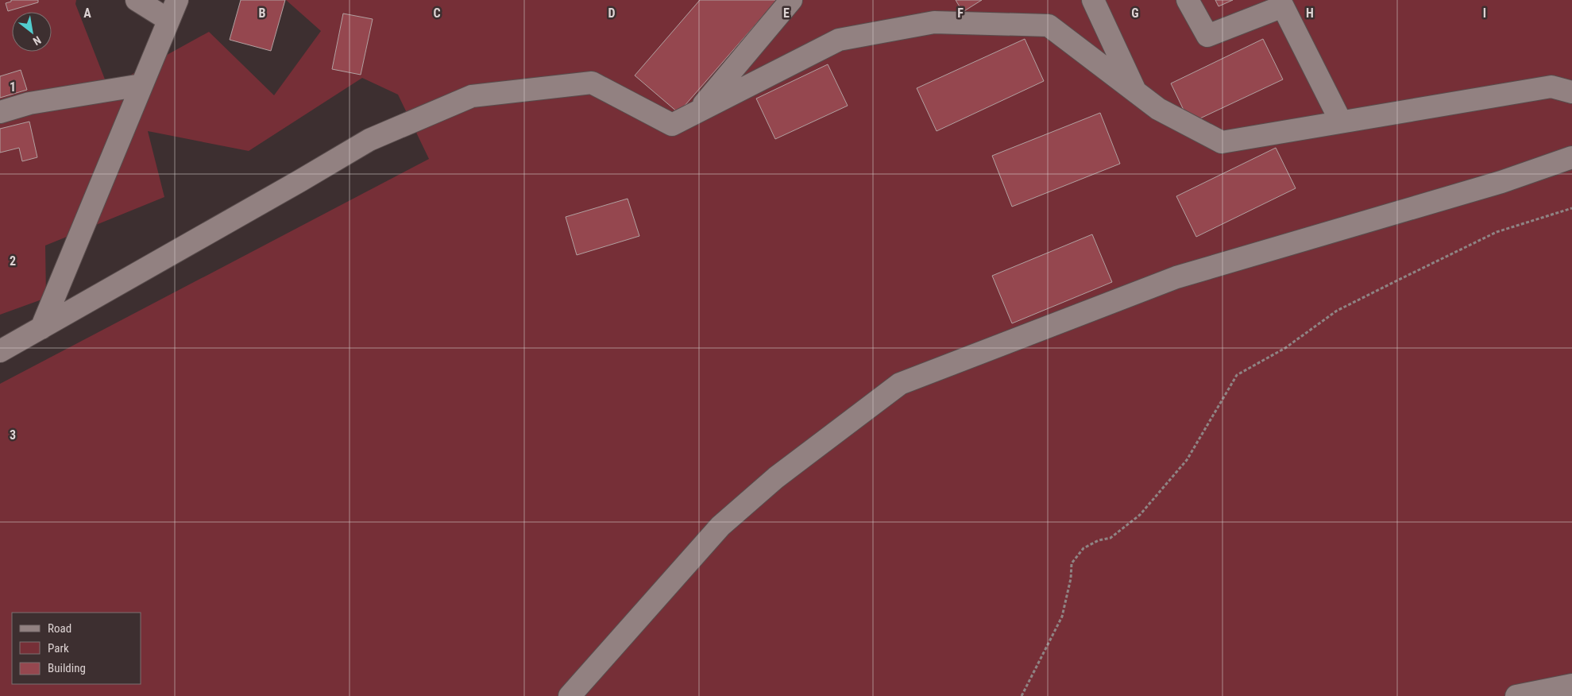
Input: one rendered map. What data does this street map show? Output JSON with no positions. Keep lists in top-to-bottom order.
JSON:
{
  "legend": ["Road", "Park", "Building"],
  "north": "bottom right",
  "grid": {
    "columns": [
      "A",
      "B",
      "C",
      "D",
      "E",
      "F",
      "G",
      "H",
      "I"
    ],
    "rows": ["1", "2", "3"]
  }
}
